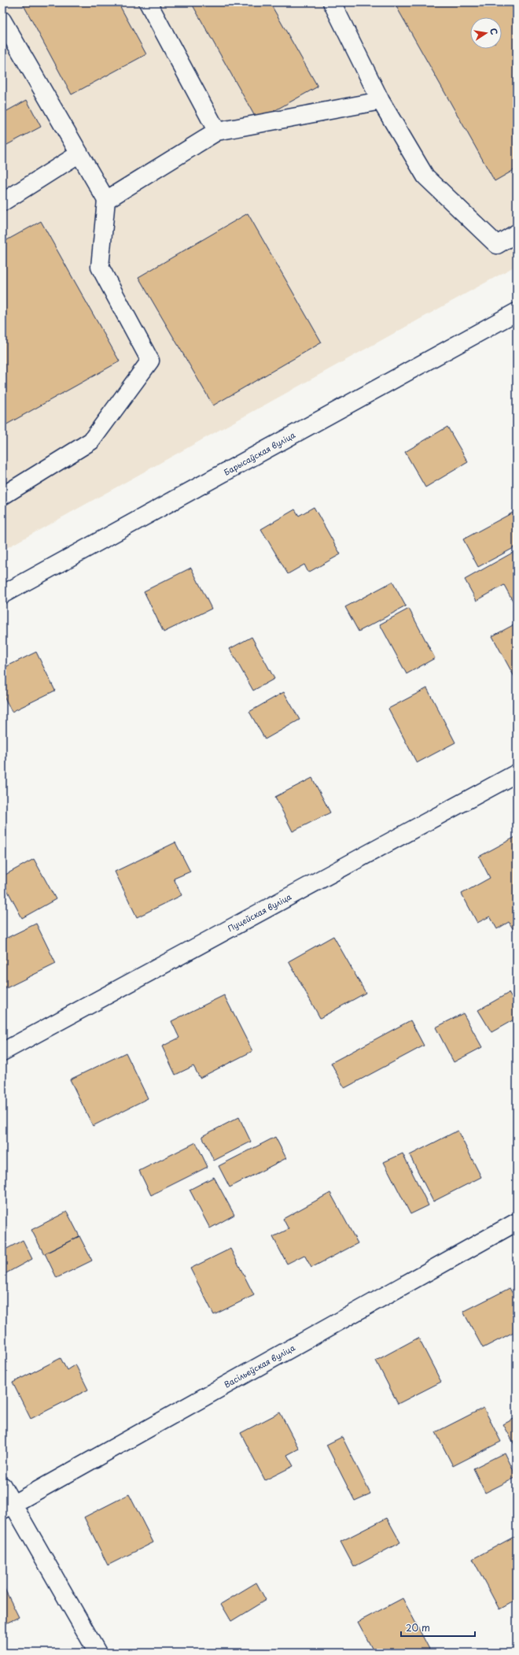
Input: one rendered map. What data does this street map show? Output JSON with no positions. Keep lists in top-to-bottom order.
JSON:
{
  "streets": {
    "street": ["Барысаўская вуліца", "Пуцейская вуліца", "Васільеўская вуліца"]
  },
  "scale_bar": "20 m",
  "north": "right"
}
